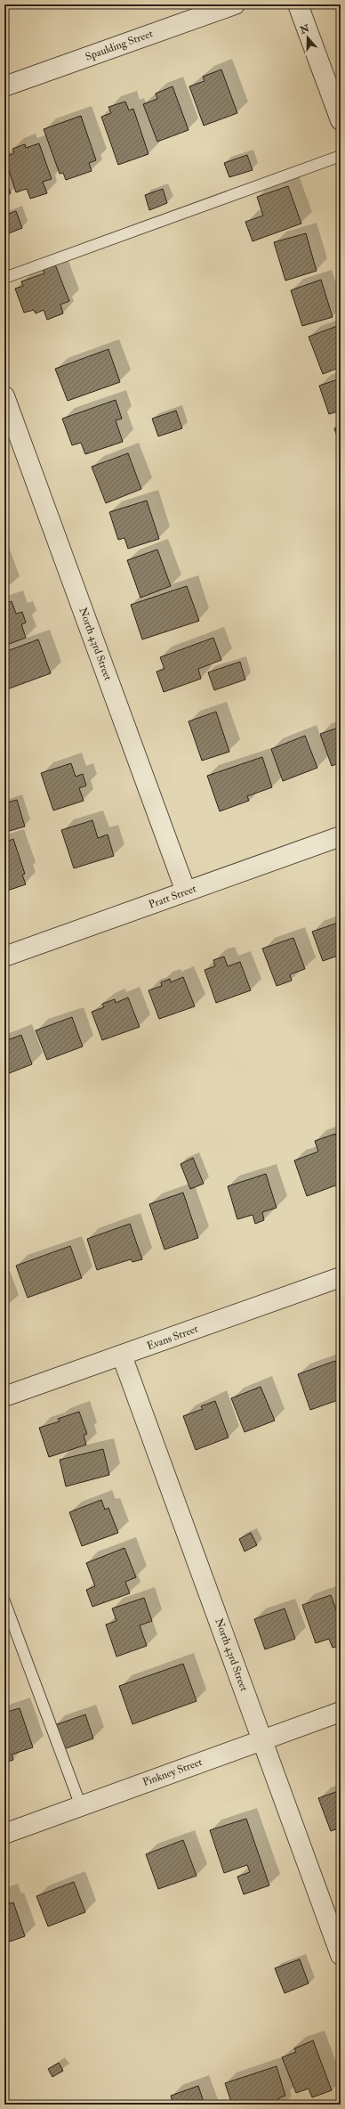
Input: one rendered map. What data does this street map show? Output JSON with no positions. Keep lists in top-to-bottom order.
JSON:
{
  "streets": {
    "street": [
      "Spaulding Street",
      "North 43rd Street",
      "Pratt Street",
      "Evans Street",
      "Pinkney Street"
    ]
  },
  "crossings": [
    ["North 43rd Street", "Pratt Street"],
    ["North 43rd Street", "Evans Street"],
    ["North 43rd Street", "Pinkney Street"]
  ],
  "north": "top"
}
